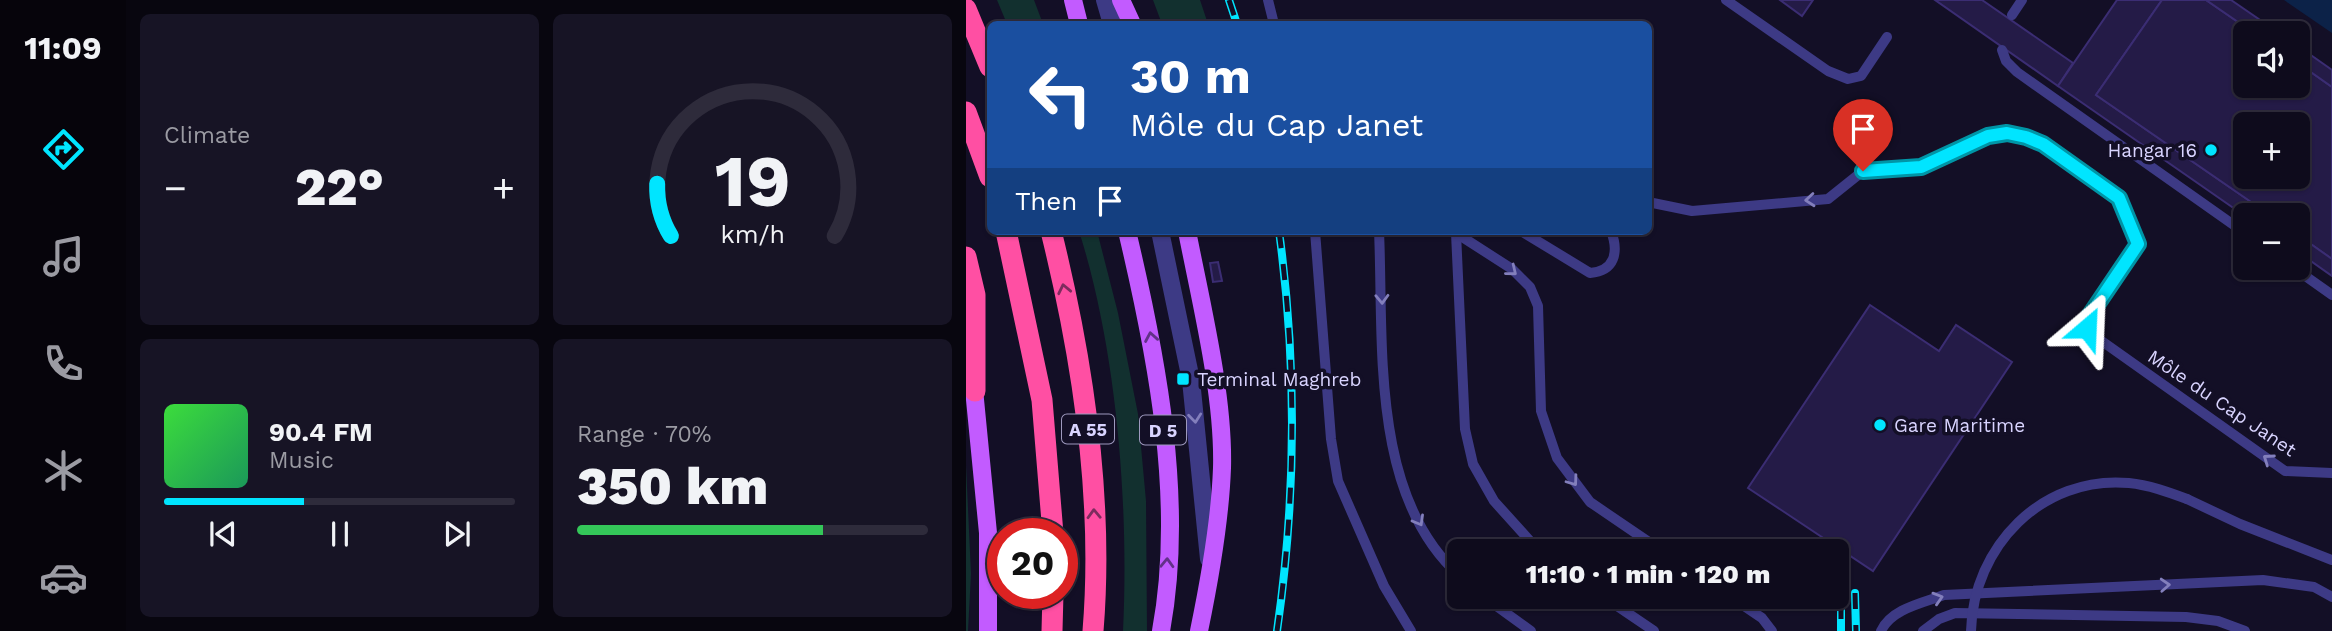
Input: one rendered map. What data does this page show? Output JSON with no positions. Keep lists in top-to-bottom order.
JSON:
{
  "streets": {
    "highway": ["A 55"],
    "main road": ["D 5"],
    "lane": ["Môle du Cap Janet"]
  },
  "places": {
    "other": ["Hangar 16", "Gare Maritime"],
    "transit": ["Terminal Maghreb"]
  },
  "page": {
    "tabs": "11:09",
    "tile": [
      "Climate",
      ["Range · 70%", "350 km"]
    ],
    "map_buttons": ["+", "−"],
    "turn": ["30 m", "Môle du Cap Janet"],
    "heat": ["−", "22°", "+"],
    "then": "Then",
    "song": ["90.4 FM", "Music"],
    "limit": "20",
    "trip": "11:10 · 1 min · 120 m",
    "gauge": ["19", "km/h"]
  }
}
